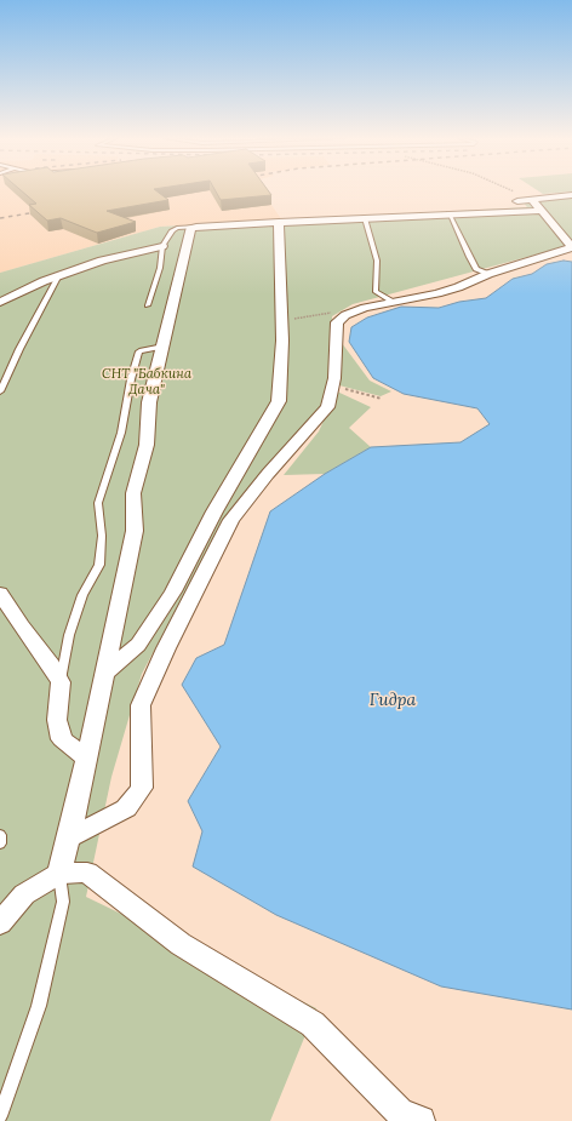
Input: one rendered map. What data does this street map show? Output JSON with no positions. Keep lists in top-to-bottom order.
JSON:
{
  "water": ["Гидра"],
  "parks": ["СНТ \"Бабкина Дача\""]
}
